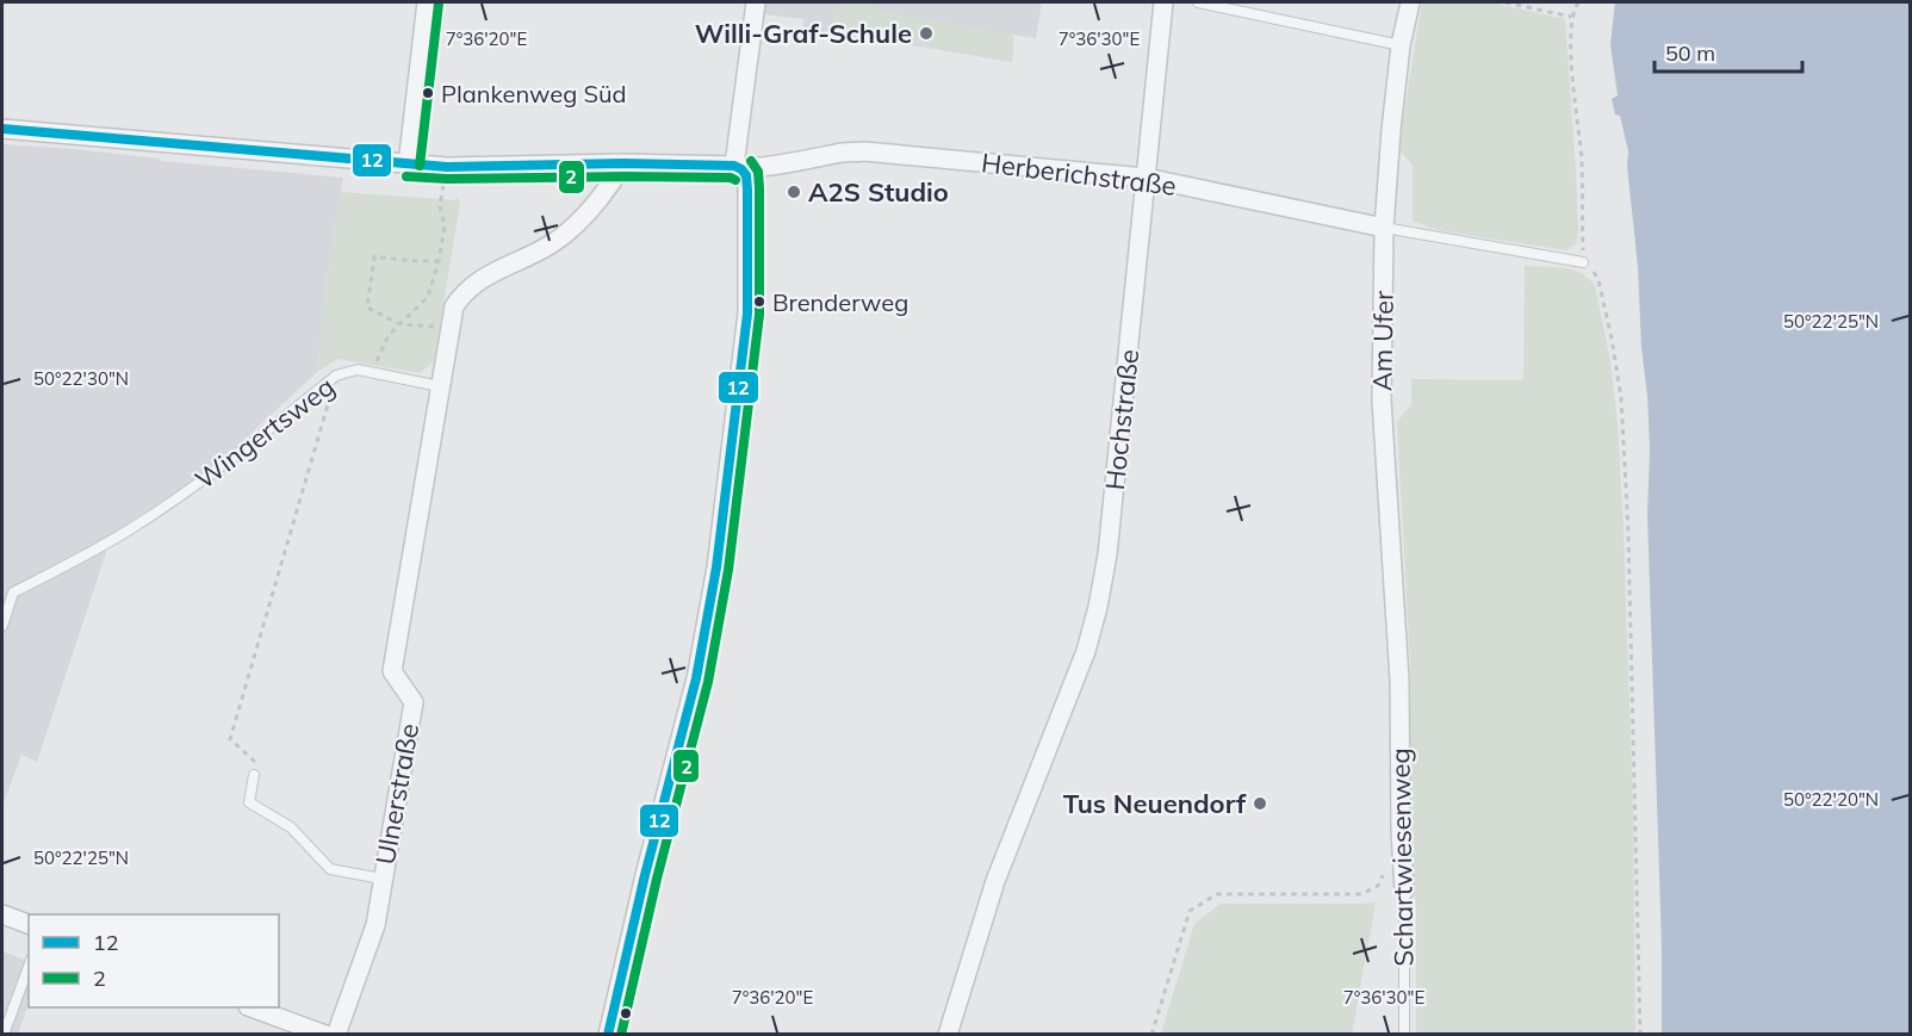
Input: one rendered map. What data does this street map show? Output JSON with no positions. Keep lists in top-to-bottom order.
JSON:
{
  "streets": {
    "street": [
      "Herberichstraße",
      "Am Ufer",
      "Hochstraße",
      "Ulnerstraße",
      "Schartwiesenweg"
    ],
    "lane": ["Wingertsweg"]
  },
  "crossings": [
    ["Herberichstraße", "Am Ufer"],
    ["Herberichstraße", "Hochstraße"],
    ["Am Ufer", "Schartwiesenweg"],
    ["Wingertsweg", "Ulnerstraße"]
  ],
  "places": [
    "Willi-Graf-Schule",
    "Plankenweg Süd",
    "A2S Studio",
    "Brenderweg",
    "Tus Neuendorf"
  ],
  "lines": ["transit line 2", "transit line 12"],
  "legend": ["12", "2"],
  "scale_bar": "50 m",
  "coordinates": [
    "7°36'20\"E",
    "7°36'30\"E",
    "50°22'25\"N",
    "50°22'30\"N",
    "50°22'20\"N"
  ]
}
